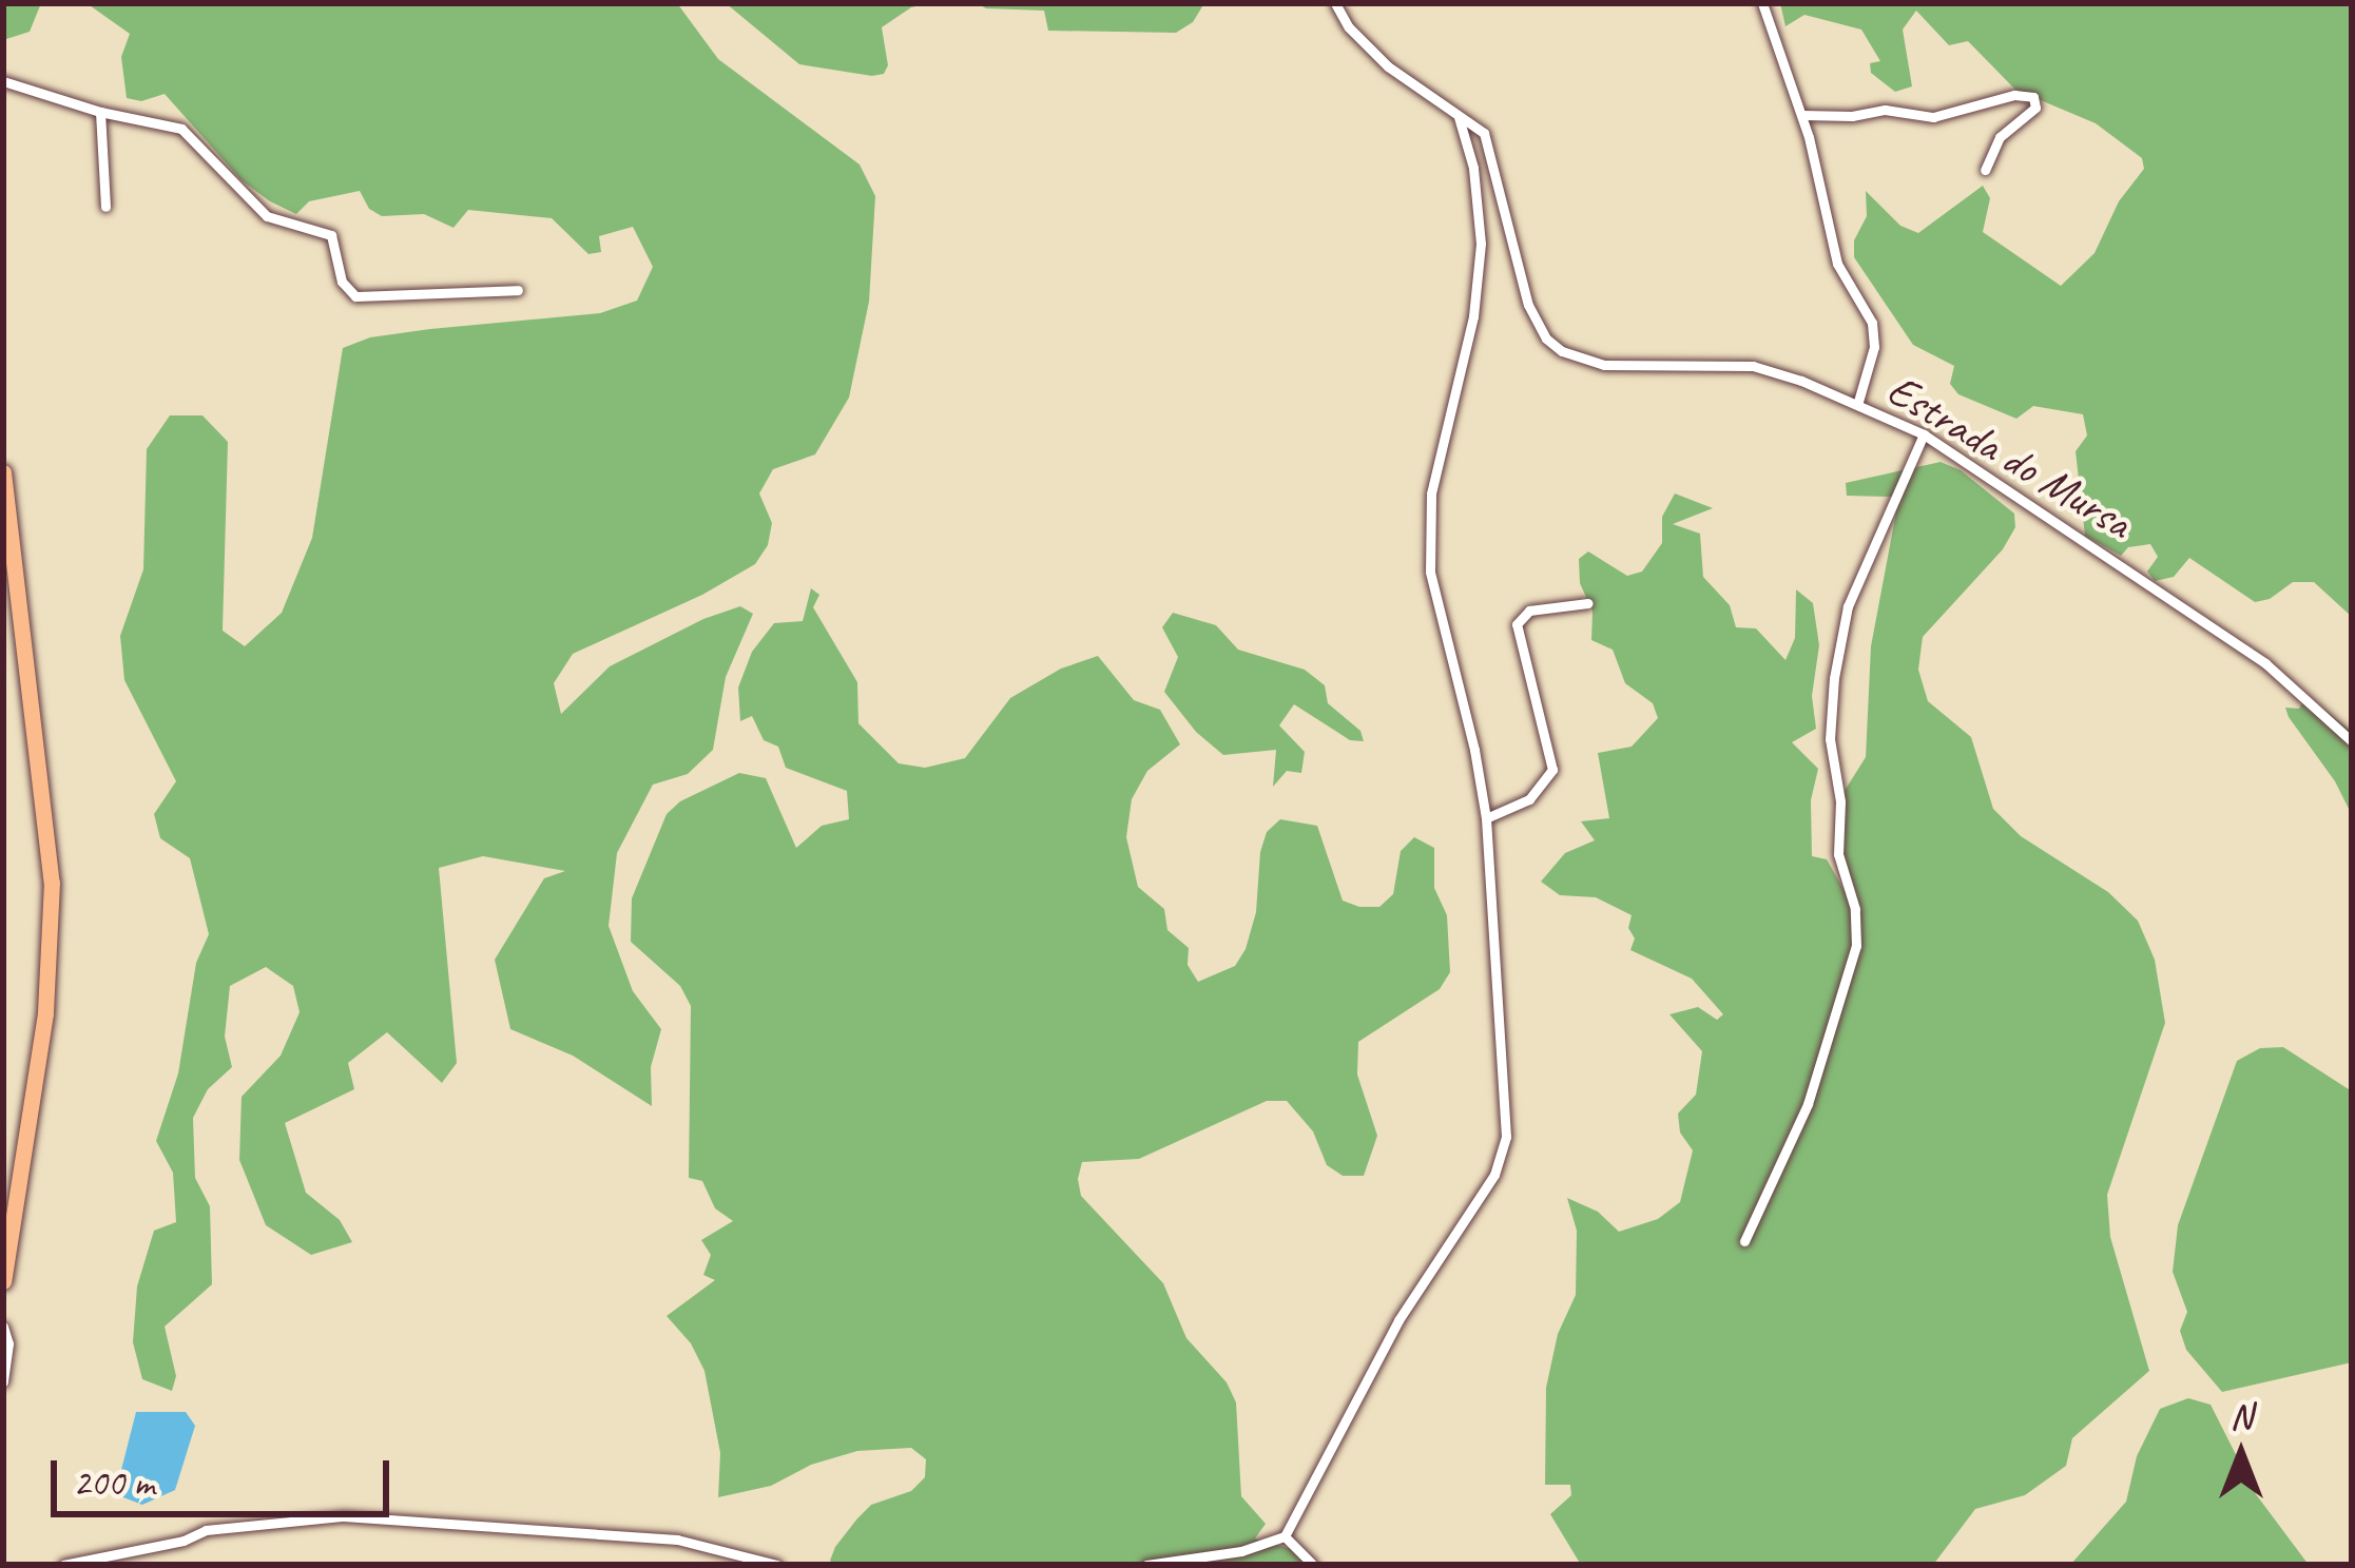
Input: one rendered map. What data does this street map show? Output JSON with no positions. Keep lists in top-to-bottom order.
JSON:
{
  "streets": {
    "street": ["Estrada do Mursa"]
  },
  "scale_bar": "200 m",
  "north": "top"
}
